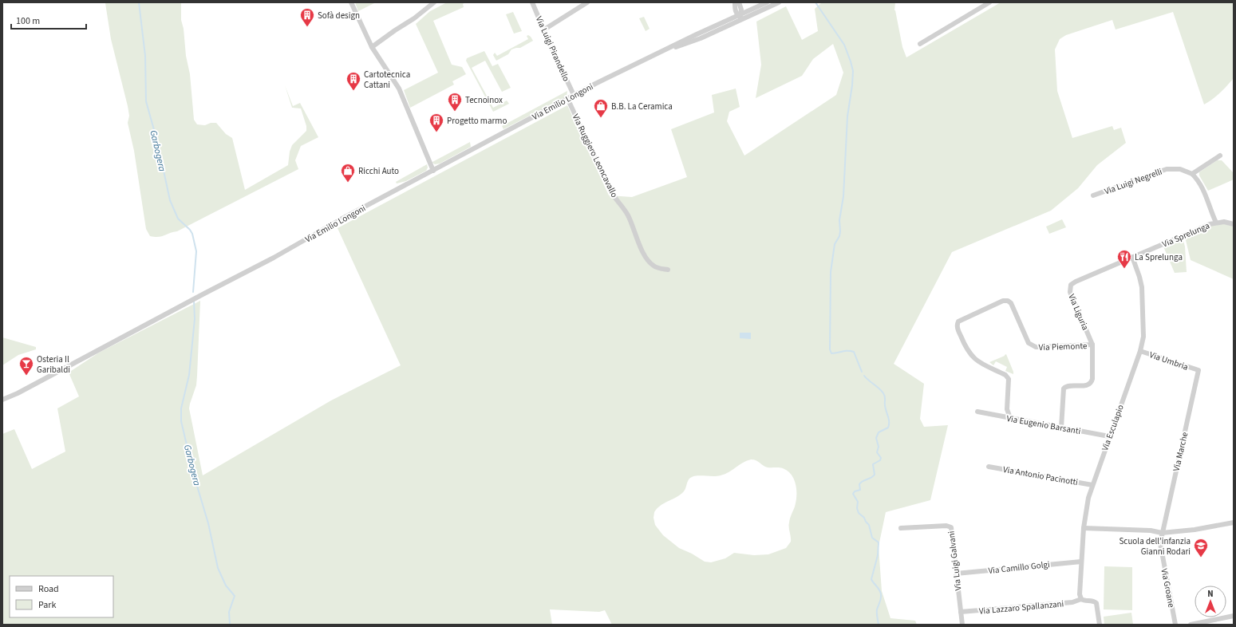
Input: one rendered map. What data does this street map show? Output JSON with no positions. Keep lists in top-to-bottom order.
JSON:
{
  "streets": {
    "street": [
      "Via Luigi Pirandello",
      "Via Emilio Longoni",
      "Via Ruggiero Leoncavallo",
      "Via Luigi Negrelli",
      "Via Sprelunga",
      "Via Liguria",
      "Via Piemonte",
      "Via Umbria",
      "Via Eugenio Barsanti",
      "Via Esculapio",
      "Via Marche",
      "Via Antonio Pacinotti",
      "Via Luigi Galvani",
      "Via Camillo Golgi",
      "Via Groane",
      "Via Lazzaro Spallanzani"
    ]
  },
  "crossings": [
    ["Via Luigi Pirandello", "Via Emilio Longoni"],
    ["Via Emilio Longoni", "Via Ruggiero Leoncavallo"],
    ["Via Sprelunga", "Via Liguria"],
    ["Via Sprelunga", "Via Esculapio"],
    ["Via Liguria", "Via Piemonte"],
    ["Via Liguria", "Via Eugenio Barsanti"],
    ["Via Piemonte", "Via Eugenio Barsanti"],
    ["Via Umbria", "Via Esculapio"],
    ["Via Umbria", "Via Marche"],
    ["Via Eugenio Barsanti", "Via Esculapio"],
    ["Via Esculapio", "Via Antonio Pacinotti"],
    ["Via Esculapio", "Via Camillo Golgi"],
    ["Via Esculapio", "Via Lazzaro Spallanzani"],
    ["Via Marche", "Via Groane"],
    ["Via Luigi Galvani", "Via Camillo Golgi"],
    ["Via Luigi Galvani", "Via Lazzaro Spallanzani"]
  ],
  "water": ["Garbogera"],
  "places": {
    "building": [
      "Sofà design",
      "Cartotecnica Cattani",
      "Tecnoinox",
      "Progetto marmo"
    ],
    "shop": ["B.B. La Ceramica", "Ricchi Auto"],
    "restaurant": ["La Sprelunga"],
    "bar": ["Osteria Il Garibaldi"],
    "school or university": ["Scuola dell’infanzia Gianni Rodari"]
  },
  "legend": ["Road", "Park"],
  "scale_bar": "100 m",
  "north": "top"
}
